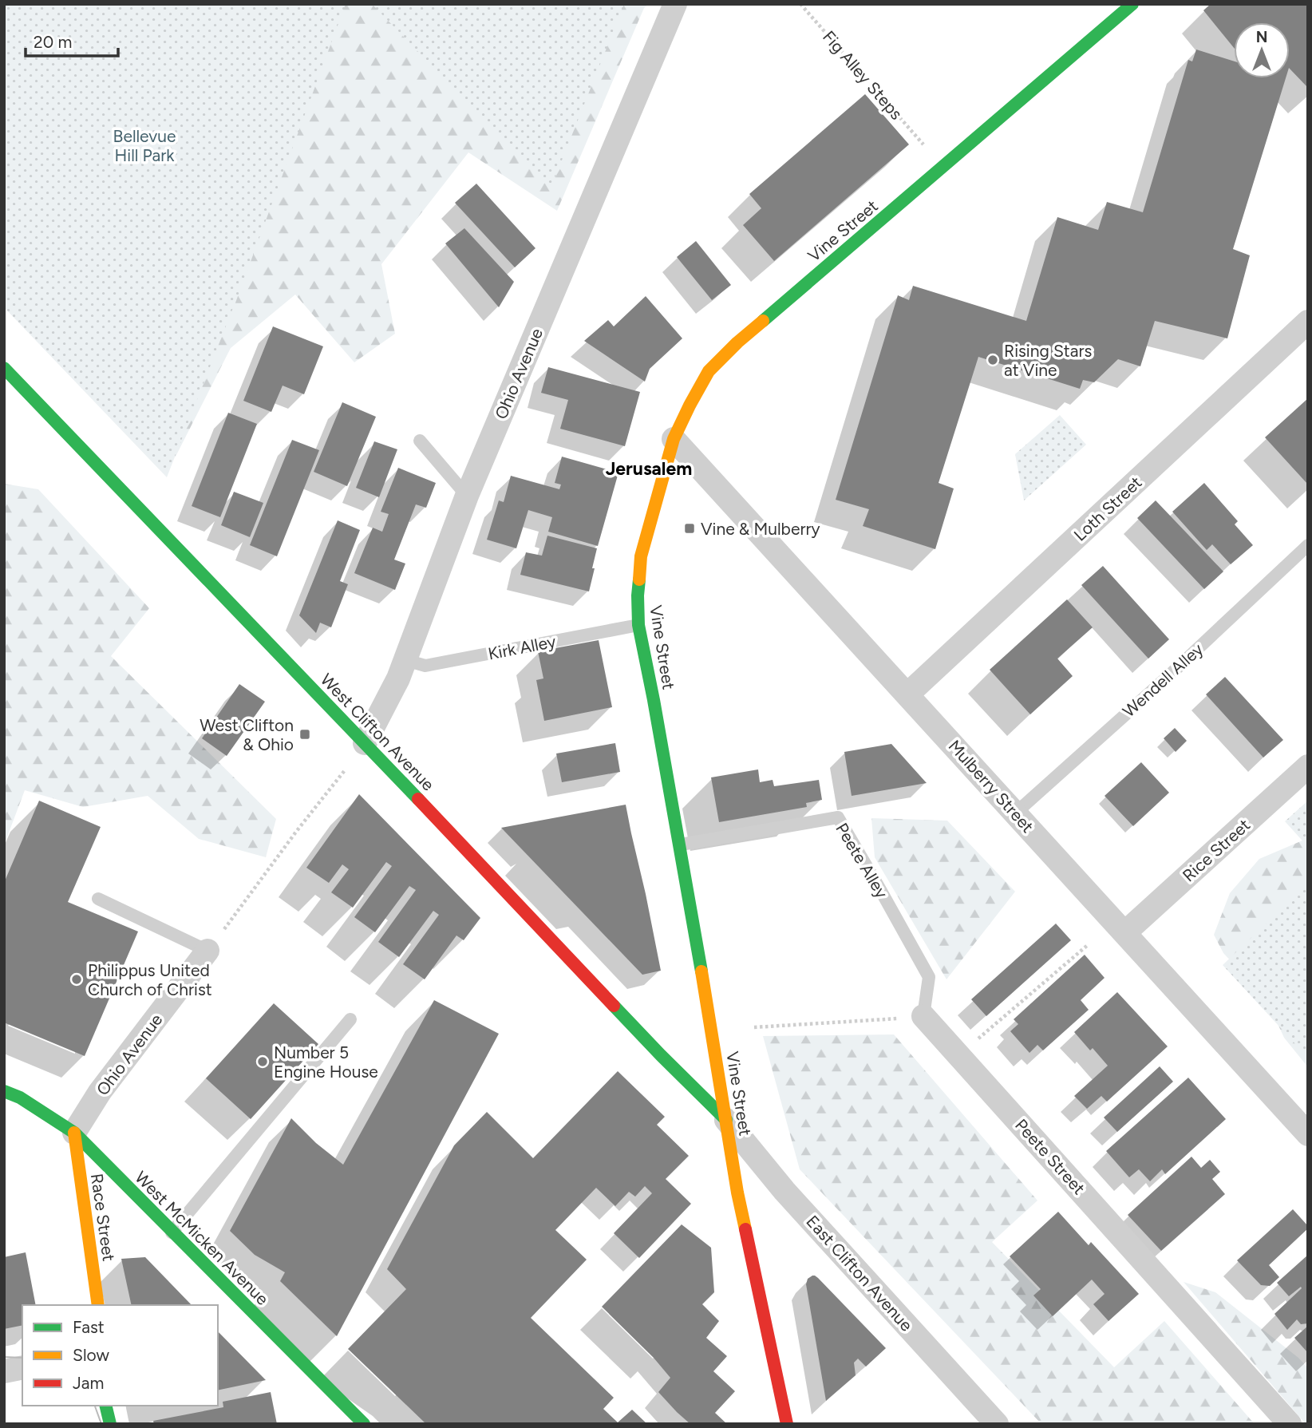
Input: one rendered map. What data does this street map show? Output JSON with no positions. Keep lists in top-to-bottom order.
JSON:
{
  "streets": {
    "main road": [
      "Vine Street",
      "West Clifton Avenue",
      "Race Street",
      "West McMicken Avenue"
    ],
    "street": [
      "Ohio Avenue",
      "Loth Street",
      "Mulberry Street",
      "Rice Street",
      "Peete Street",
      "East Clifton Avenue"
    ],
    "lane": ["Kirk Alley", "Wendell Alley", "Peete Alley"],
    "path": ["Fig Alley Steps"]
  },
  "crossings": [
    ["Vine Street", "Kirk Alley"],
    ["Vine Street", "West Clifton Avenue"],
    ["Vine Street", "Mulberry Street"],
    ["Vine Street", "Peete Alley"],
    ["Vine Street", "East Clifton Avenue"],
    ["Ohio Avenue", "Kirk Alley"],
    ["Ohio Avenue", "West Clifton Avenue"],
    ["Ohio Avenue", "Race Street"],
    ["Ohio Avenue", "West McMicken Avenue"],
    ["Loth Street", "Mulberry Street"],
    ["Wendell Alley", "Mulberry Street"],
    ["West Clifton Avenue", "East Clifton Avenue"],
    ["Mulberry Street", "Rice Street"],
    ["Peete Alley", "Peete Street"],
    ["Race Street", "West McMicken Avenue"]
  ],
  "districts": ["Jerusalem"],
  "parks": ["Bellevue Hill Park"],
  "places": {
    "other": ["Rising Stars at Vine", "Philippus United Church of Christ", "Number 5 Engine House"],
    "transit": ["Vine & Mulberry", "West Clifton & Ohio"]
  },
  "legend": ["Fast", "Slow", "Jam"],
  "scale_bar": "20 m",
  "north": "top"
}
